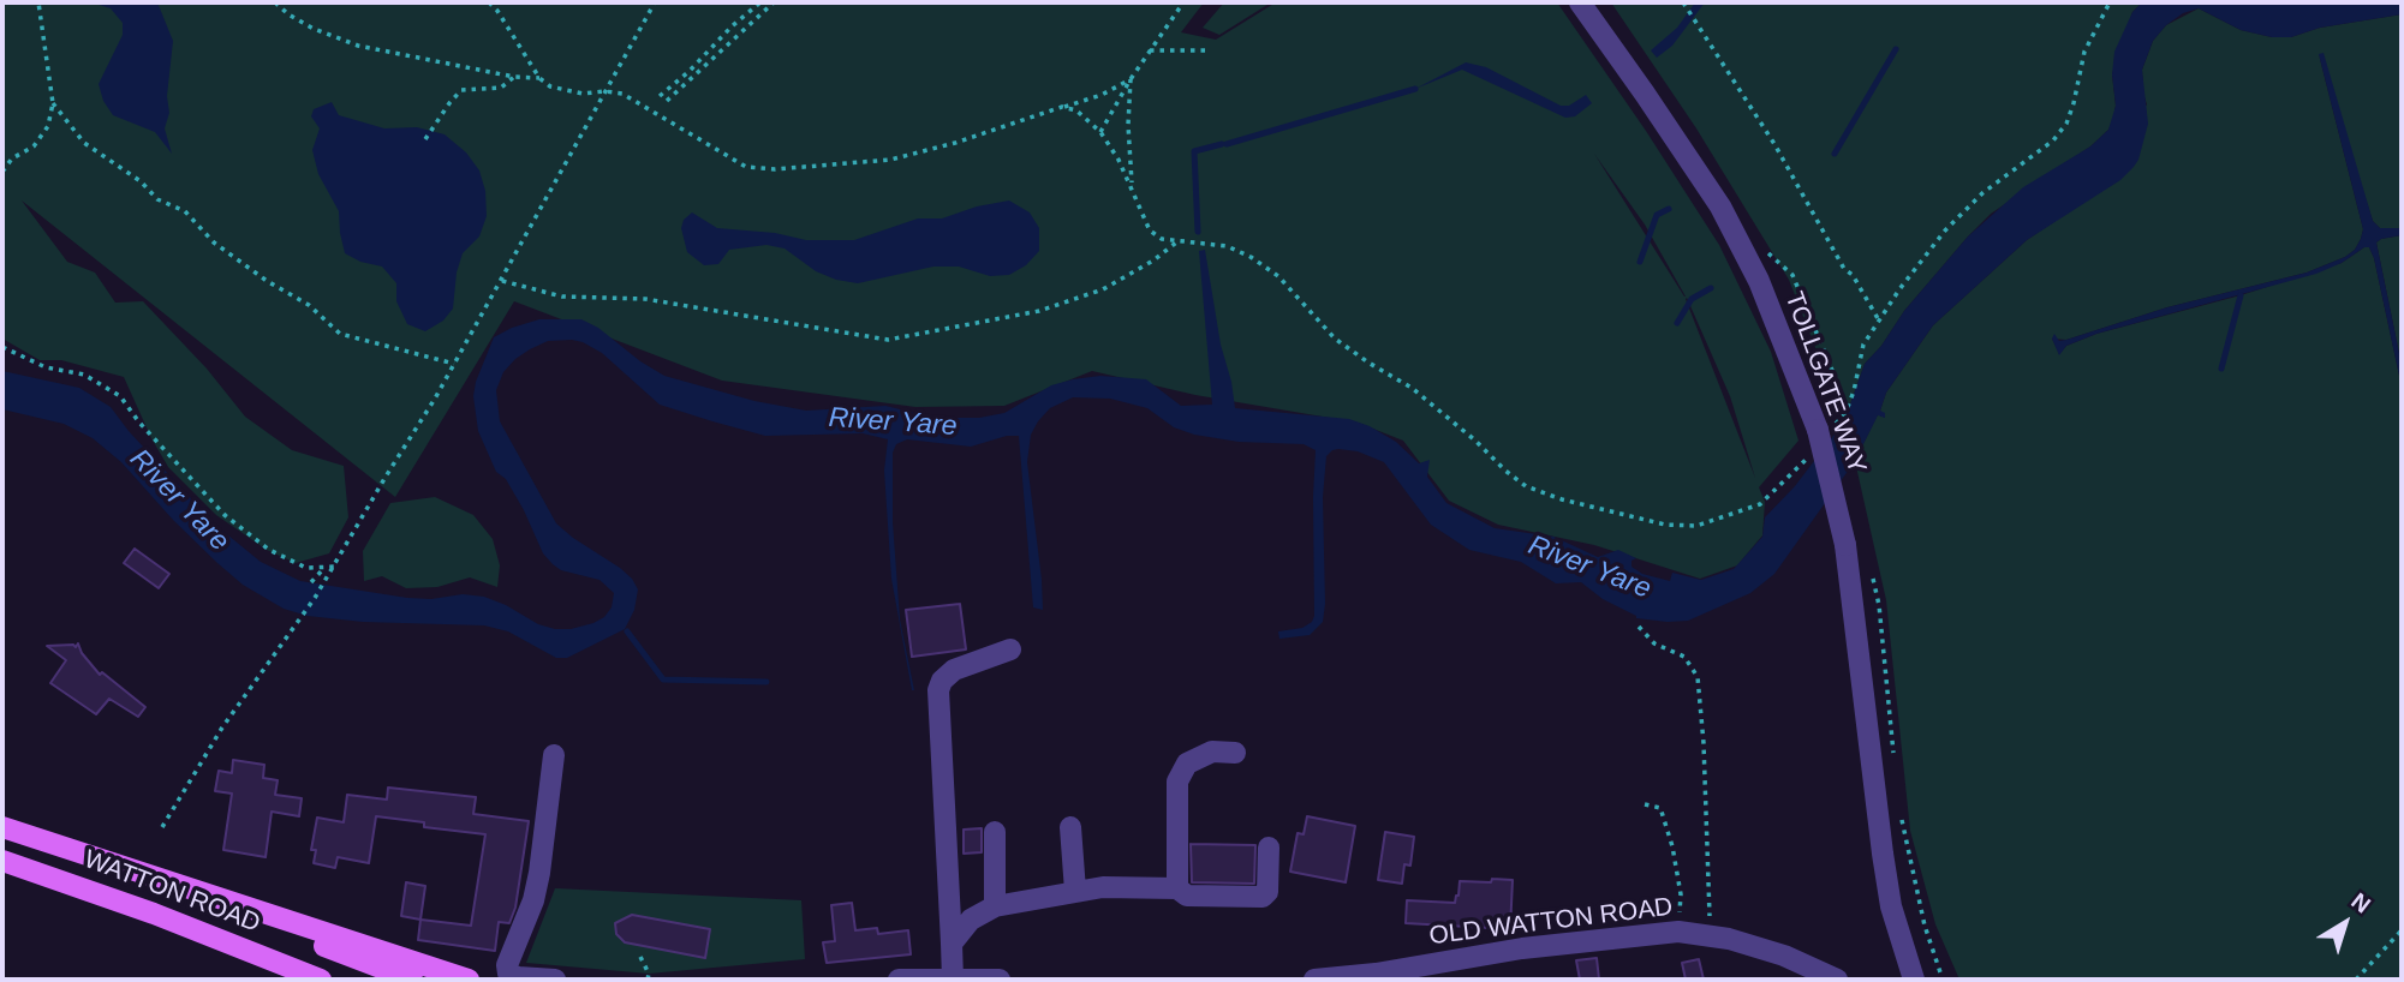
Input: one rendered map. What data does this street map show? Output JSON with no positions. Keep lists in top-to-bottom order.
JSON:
{
  "streets": {
    "main road": ["WATTON ROAD"],
    "street": ["TOLLGATE WAY", "OLD WATTON ROAD"]
  },
  "water": ["River Yare"],
  "north": "top right"
}
